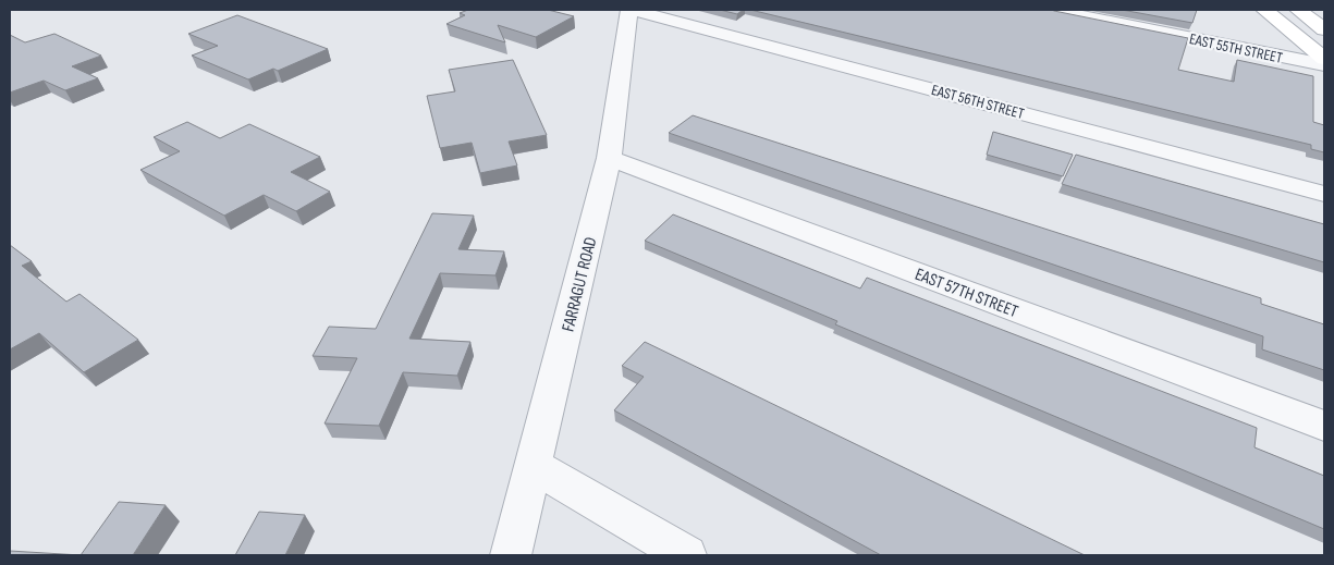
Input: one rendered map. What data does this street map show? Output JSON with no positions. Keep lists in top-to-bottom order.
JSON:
{
  "streets": {
    "street": [
      "EAST 55TH STREET",
      "EAST 56TH STREET",
      "FARRAGUT ROAD",
      "EAST 57TH STREET"
    ]
  },
  "crossings": [
    ["EAST 56TH STREET", "FARRAGUT ROAD"],
    ["FARRAGUT ROAD", "EAST 57TH STREET"]
  ]
}
